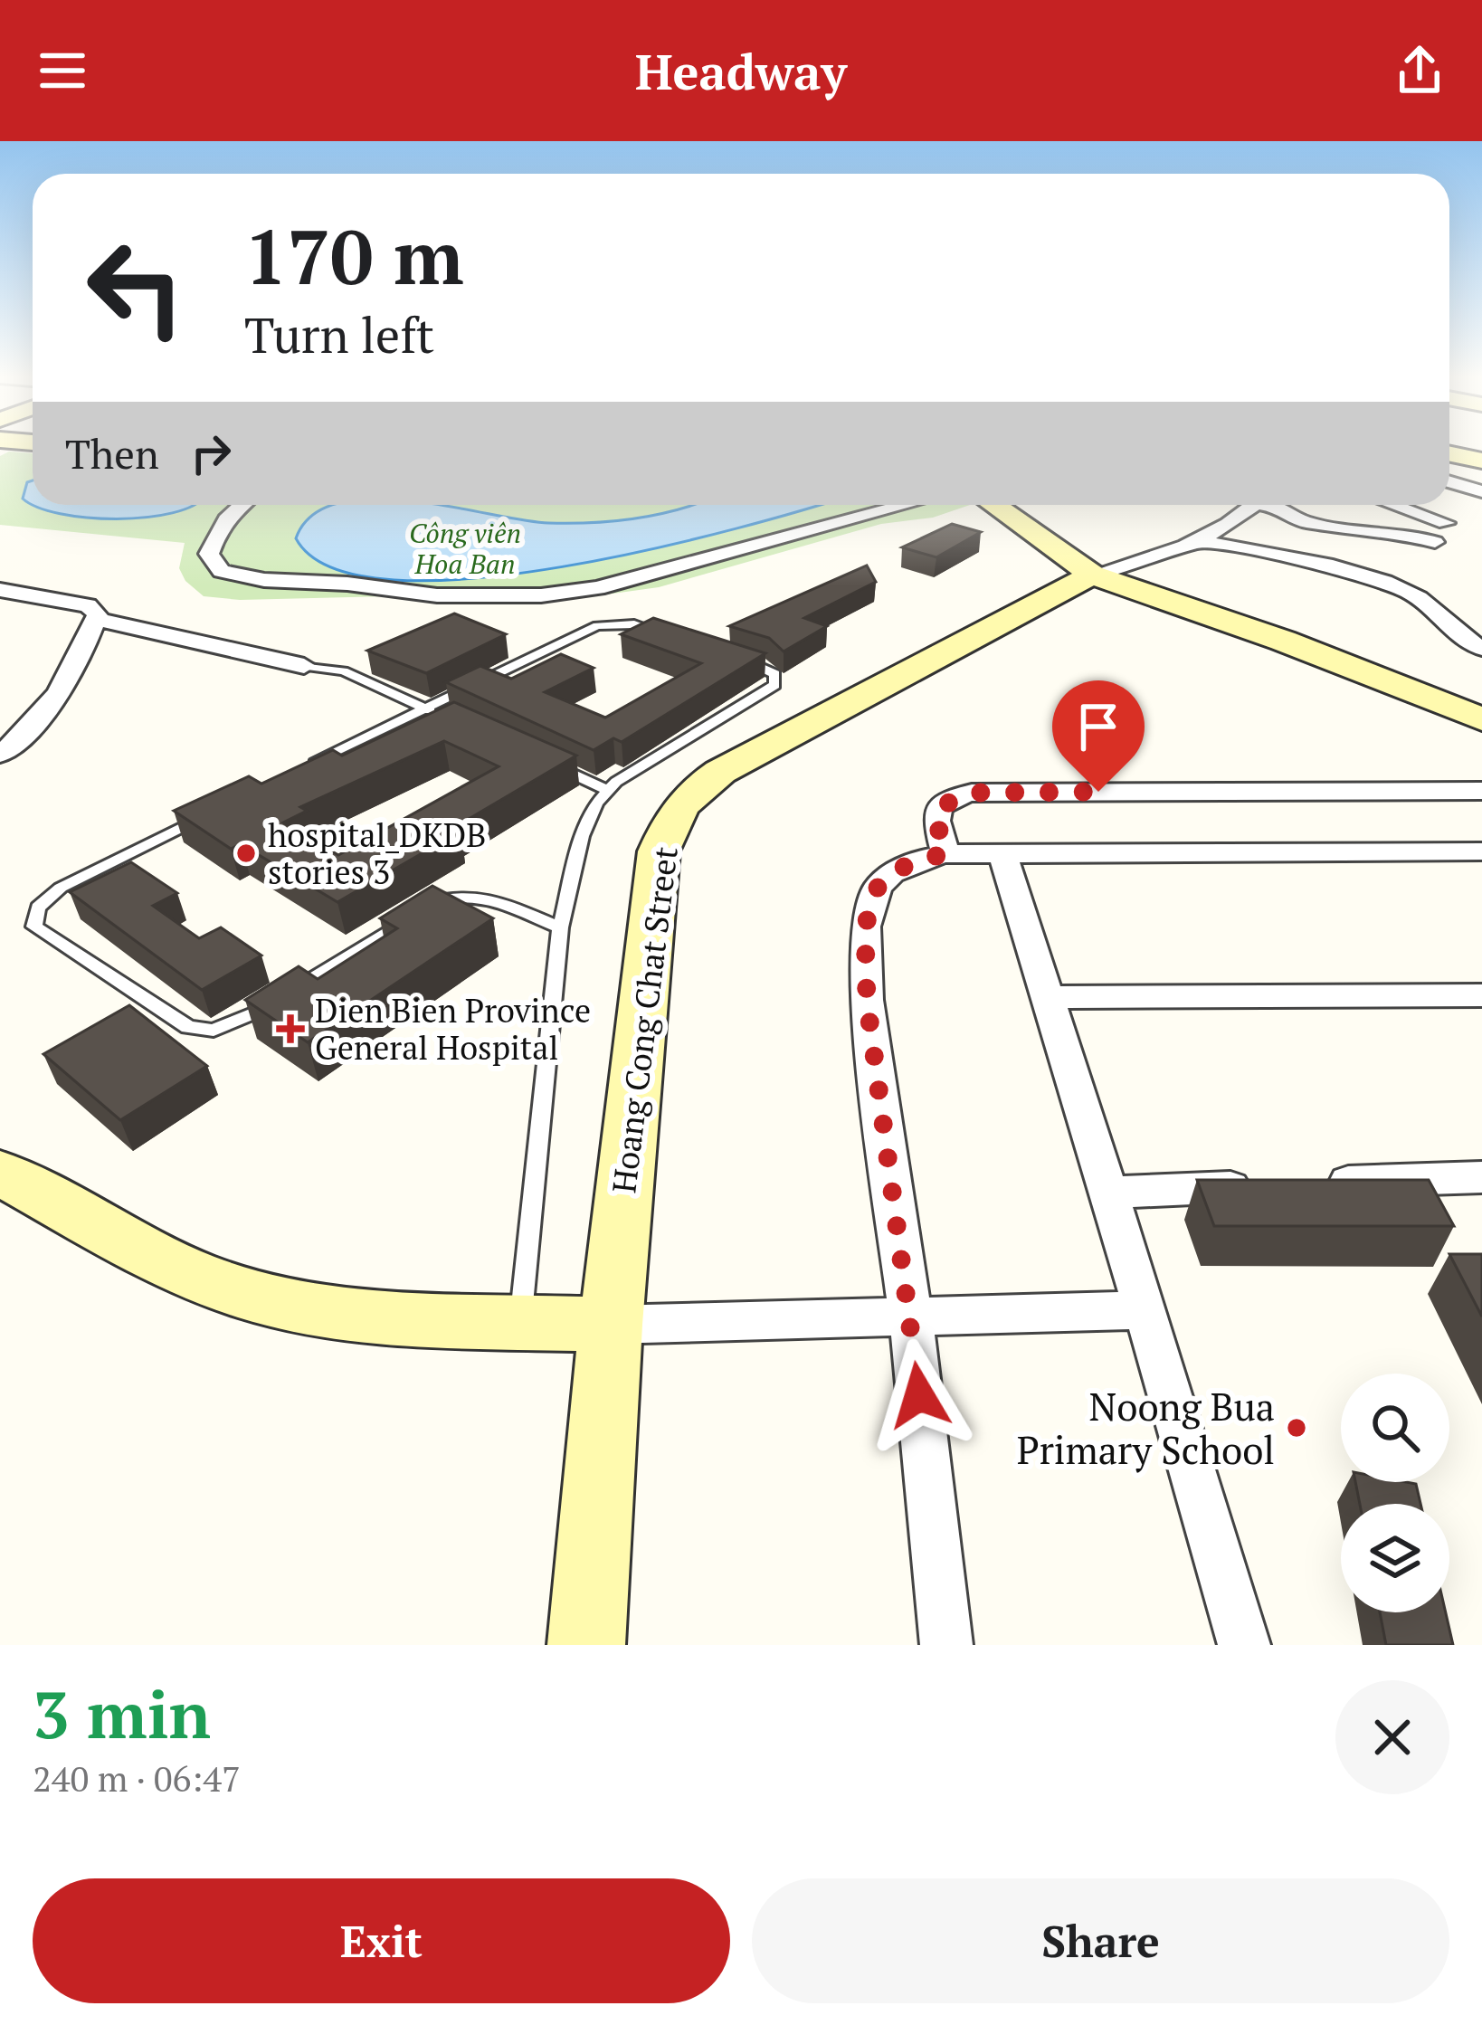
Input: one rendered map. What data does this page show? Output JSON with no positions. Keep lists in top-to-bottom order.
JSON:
{
  "streets": {
    "street": ["Hoang Cong Chat Street"]
  },
  "parks": ["Công viên Hoa Ban"],
  "places": {
    "other": ["hospital_DKDB stories 3", "Noong Bua Primary School"],
    "health": ["Dien Bien Province General Hospital"]
  },
  "page": {
    "header": "Headway",
    "turn": ["170 m", "Turn left"],
    "then": "Then",
    "heading": ["3 min", "240 m · 06:47"],
    "buttons": ["Exit", "Share"]
  }
}
